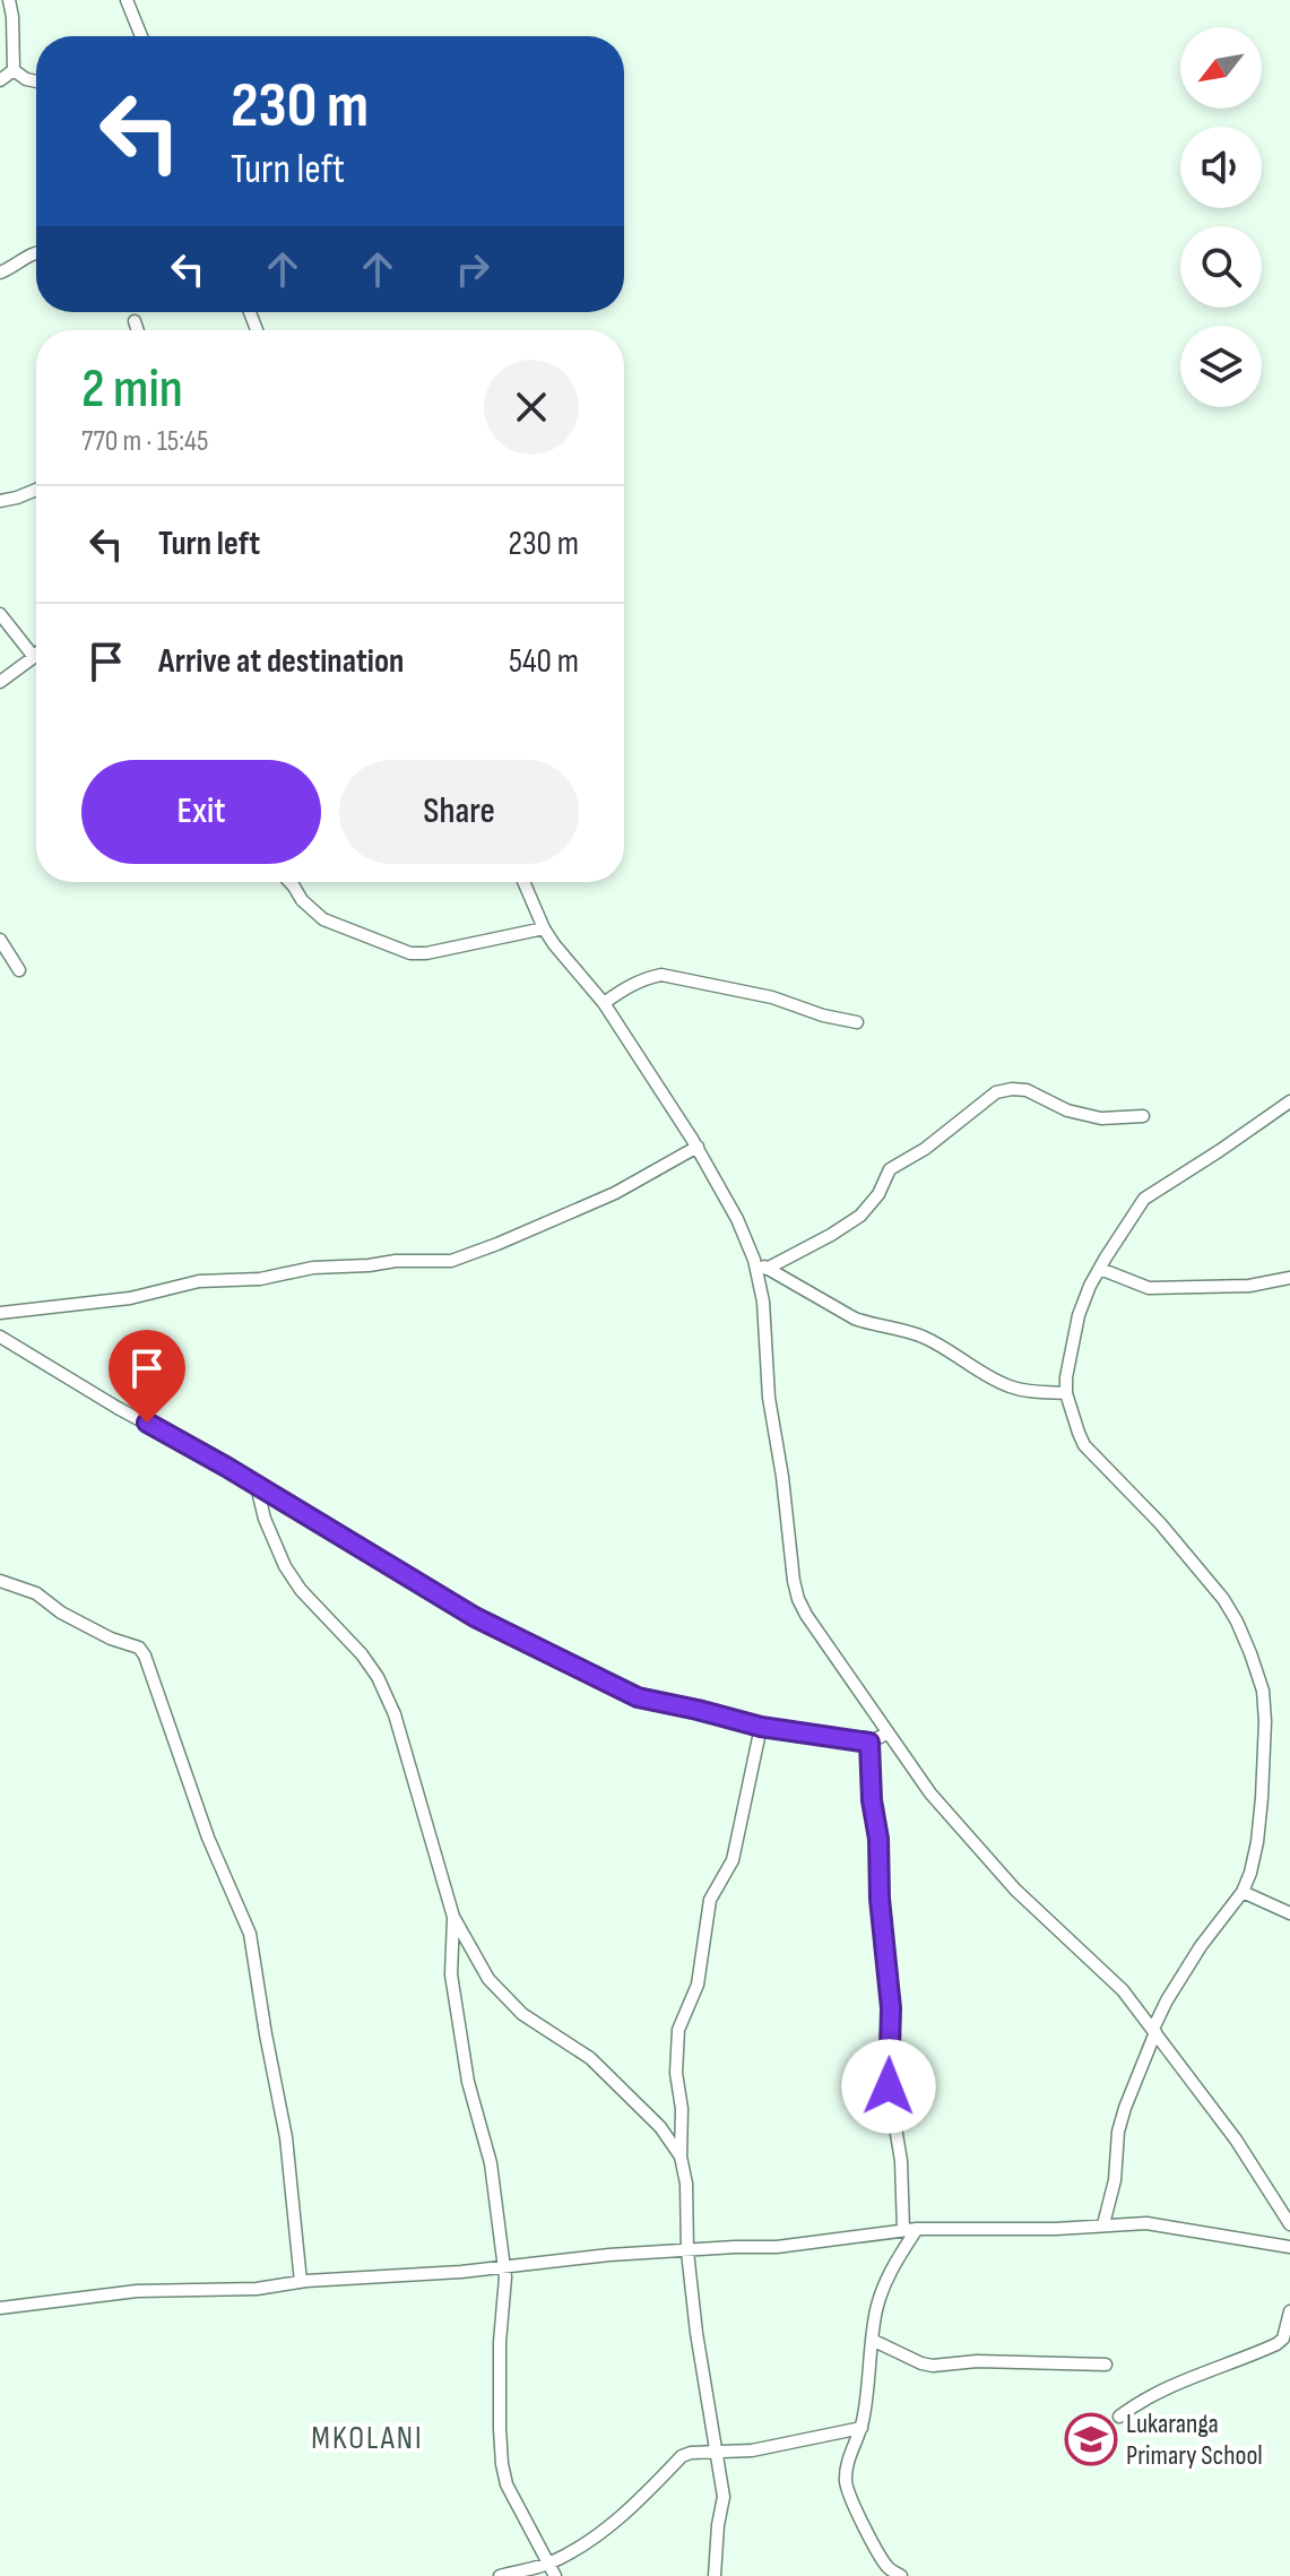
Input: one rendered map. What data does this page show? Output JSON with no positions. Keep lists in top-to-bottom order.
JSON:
{
  "districts": ["MKOLANI"],
  "places": {
    "school or university": ["Lukaranga Primary School"]
  },
  "north": "bottom left",
  "page": {
    "turn": ["230 m", "Turn left"],
    "heading": ["2 min", "770 m · 15:45"],
    "list": [
      {
        "name": "Turn left",
        "value": "230 m"
      },
      {
        "name": "Arrive at destination",
        "value": "540 m"
      }
    ],
    "buttons": ["Exit", "Share"]
  }
}
